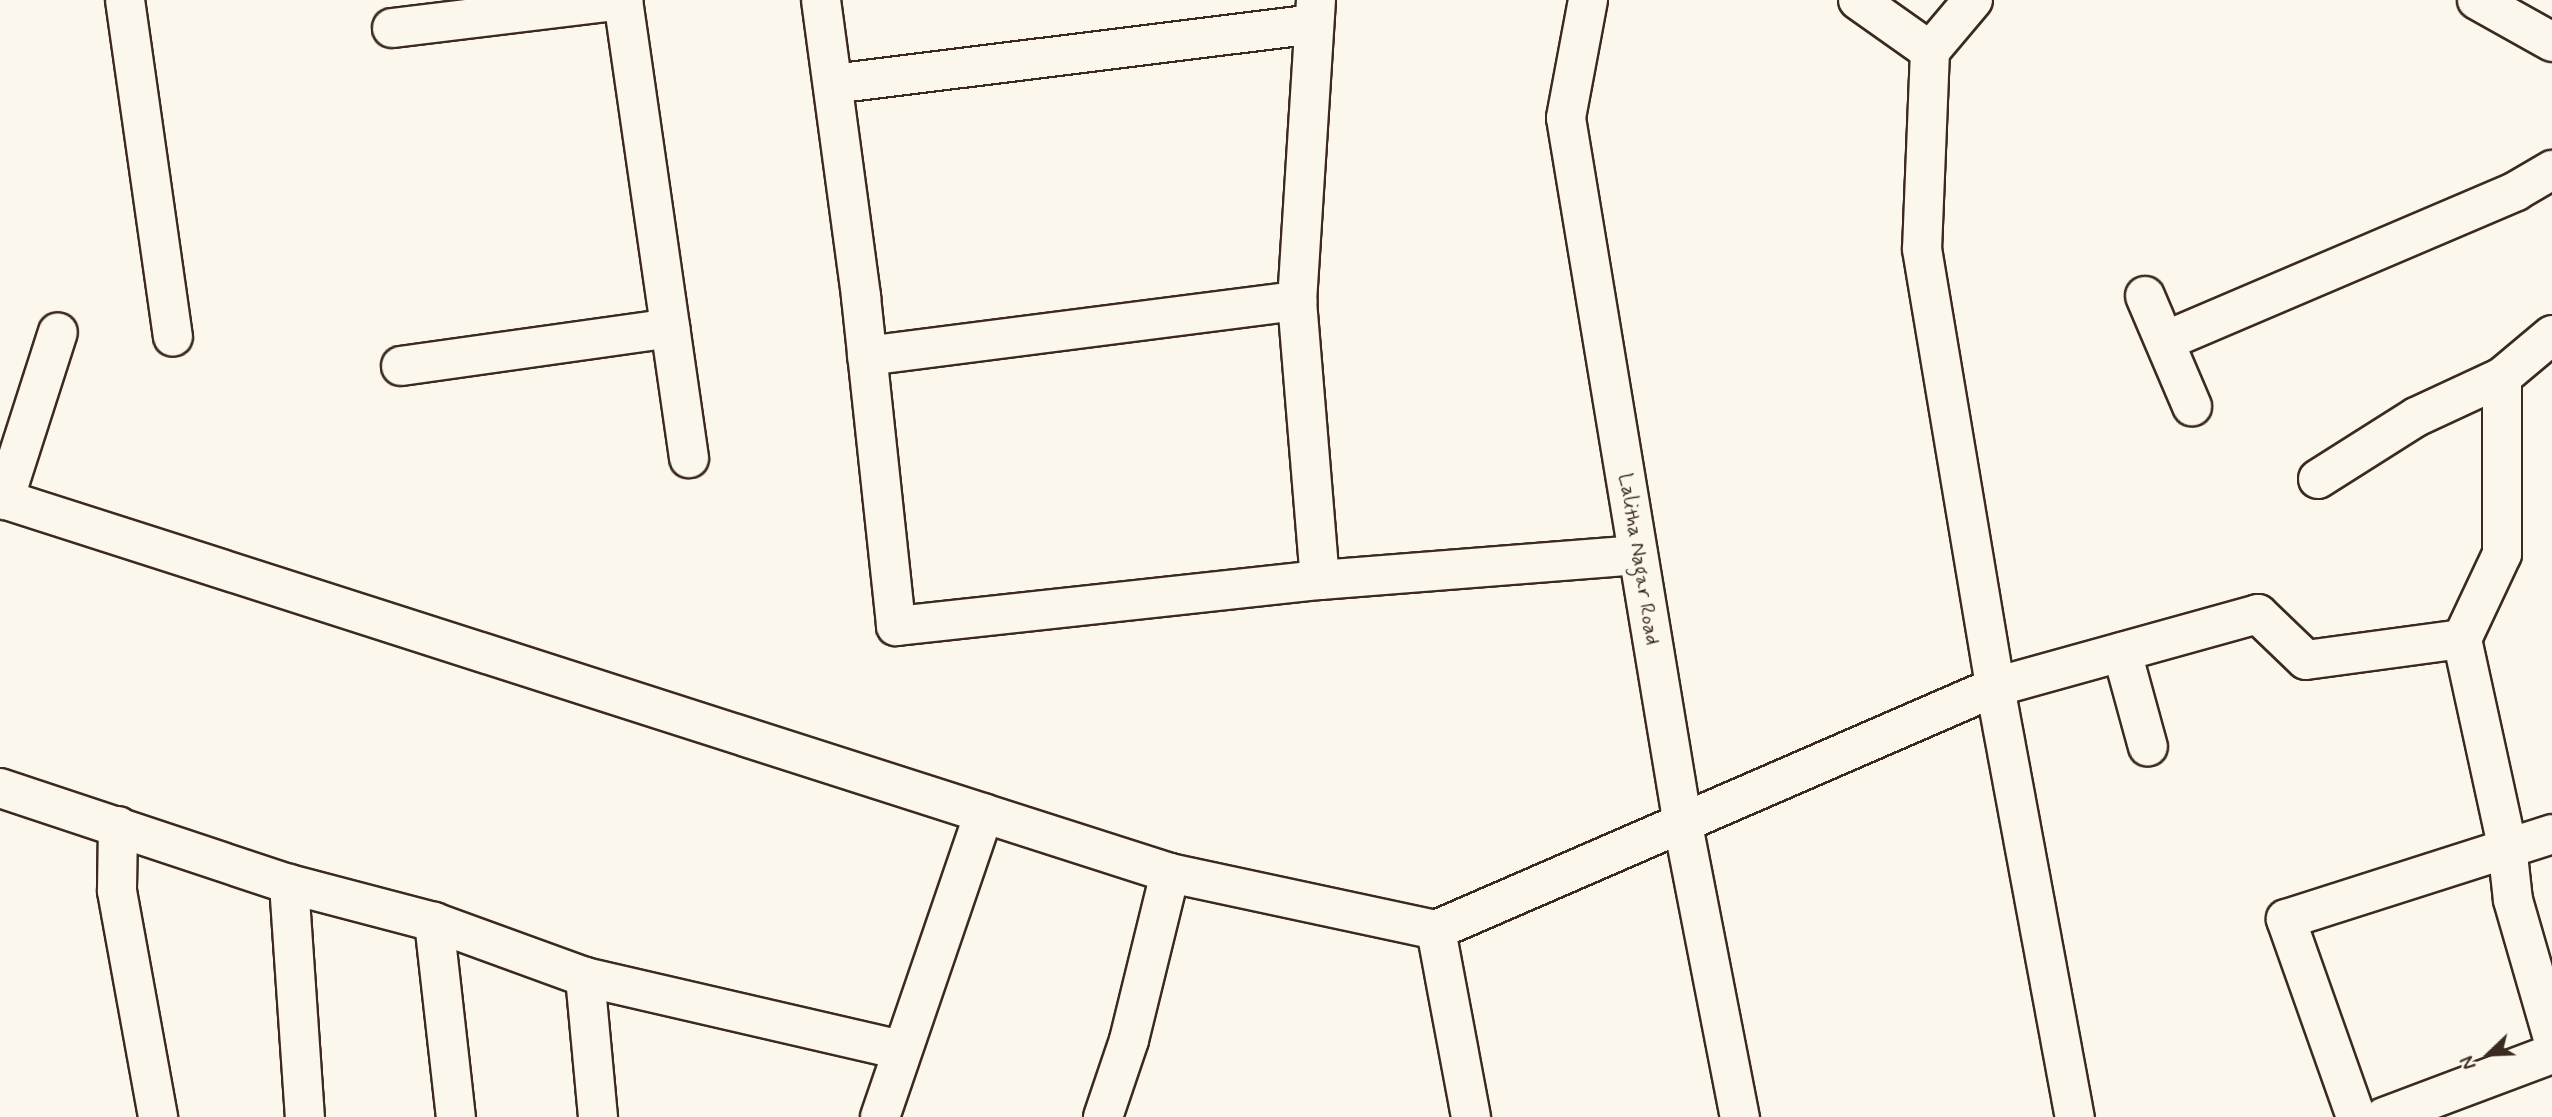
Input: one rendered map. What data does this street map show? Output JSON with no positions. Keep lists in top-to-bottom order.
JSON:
{
  "streets": {
    "street": ["Lalitha Nagar Road"]
  },
  "north": "bottom left"
}
